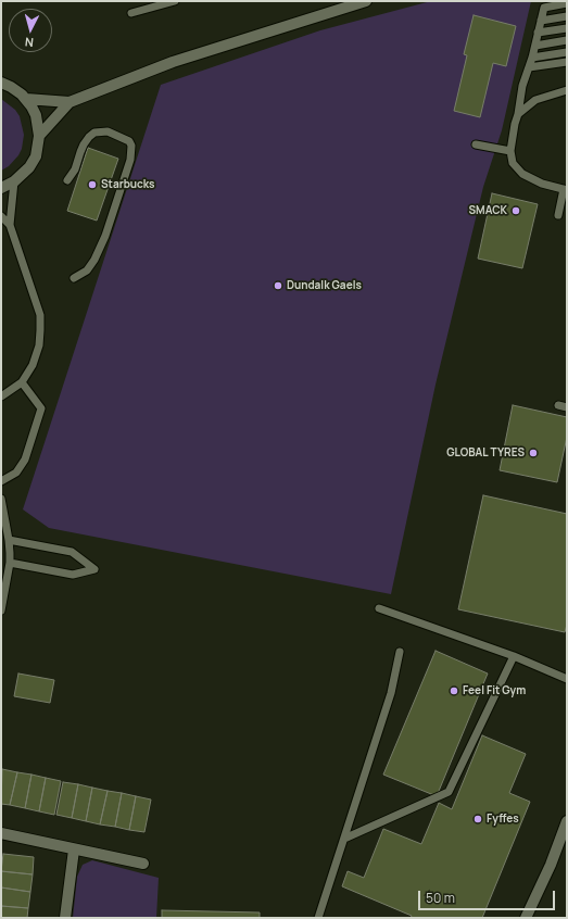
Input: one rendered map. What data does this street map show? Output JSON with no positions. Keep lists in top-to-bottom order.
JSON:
{
  "places": [
    "Starbucks",
    "SMACK",
    "Dundalk Gaels",
    "GLOBAL TYRES",
    "Feel Fit Gym",
    "Fyffes"
  ],
  "scale_bar": "50 m",
  "north": "bottom"
}
